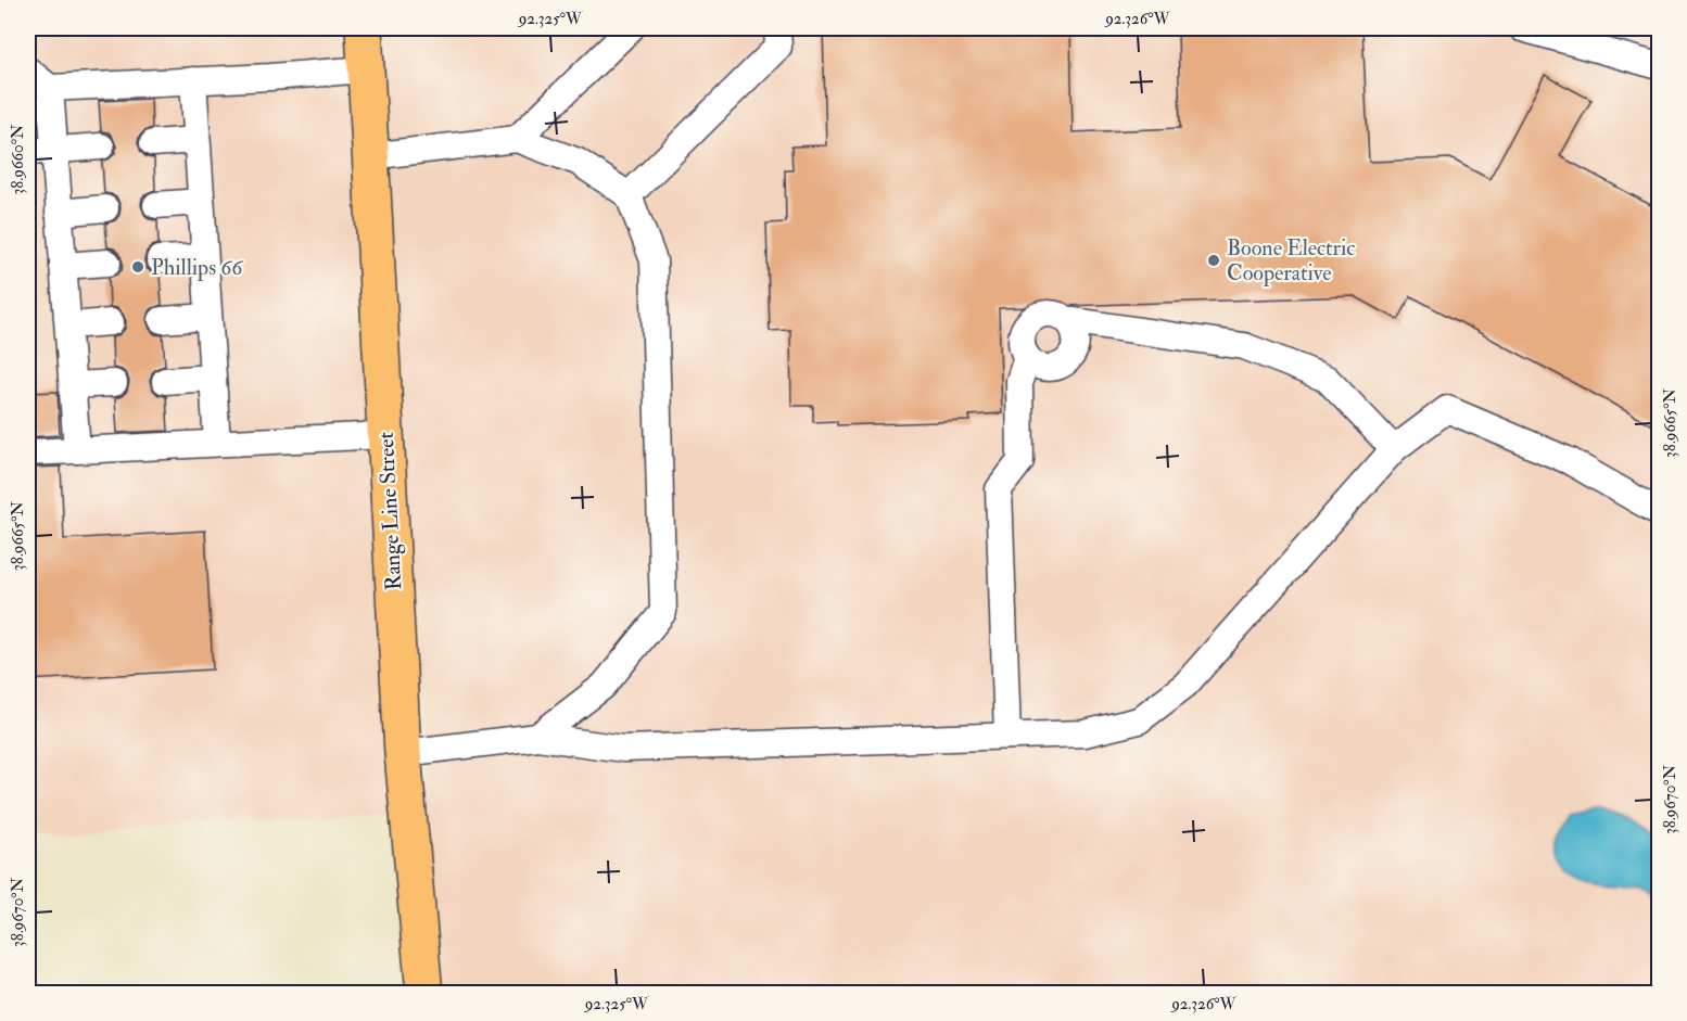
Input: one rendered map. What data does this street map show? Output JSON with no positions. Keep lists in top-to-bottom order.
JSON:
{
  "streets": {
    "main road": ["Range Line Street"]
  },
  "places": ["Boone Electric Cooperative", "Phillips 66"],
  "coordinates": [
    "92.325°W",
    "92.326°W",
    "38.9660°N",
    "38.9665°N",
    "38.9670°N"
  ]
}
